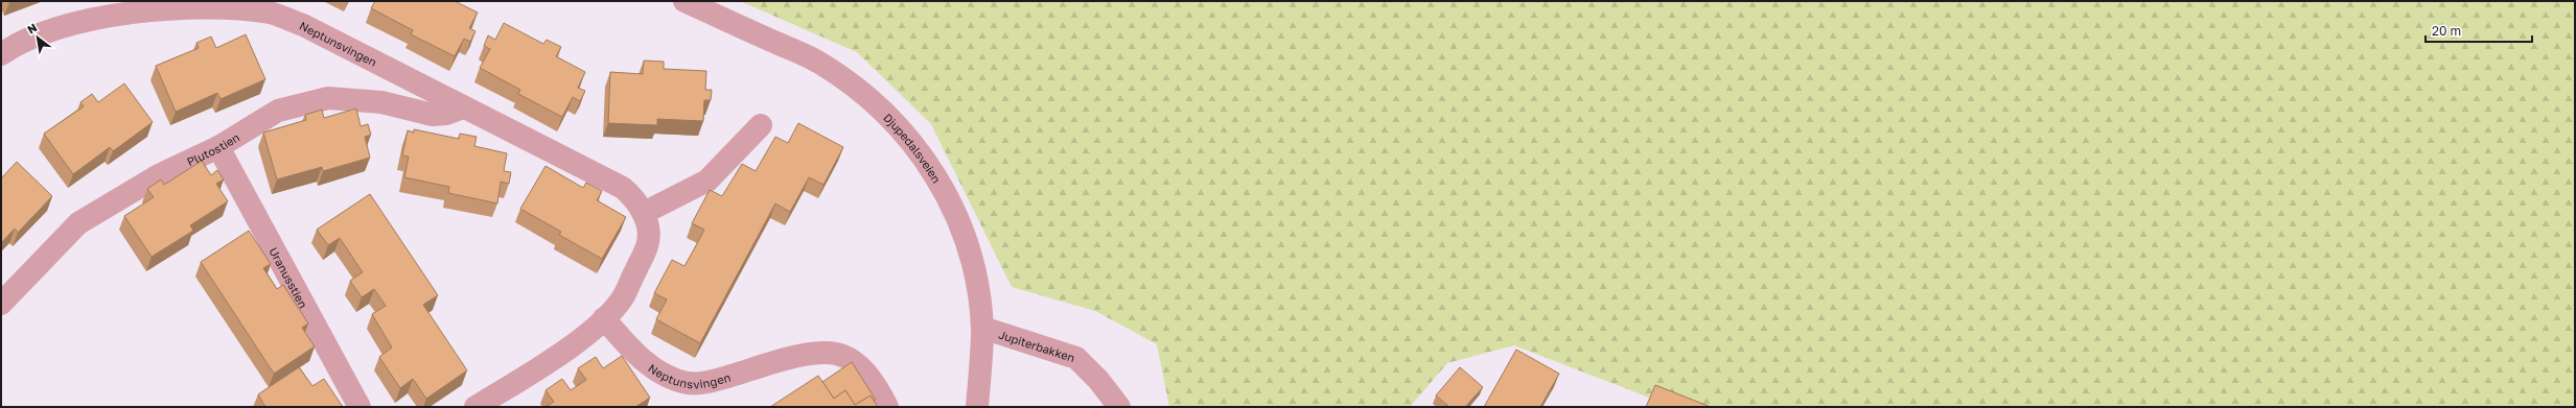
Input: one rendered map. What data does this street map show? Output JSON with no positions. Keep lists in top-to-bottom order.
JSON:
{
  "streets": {
    "street": [
      "Neptunsvingen",
      "Plutostien",
      "Djupedalsveien",
      "Uranusstien",
      "Jupiterbakken"
    ]
  },
  "crossings": [
    ["Neptunsvingen", "Plutostien"],
    ["Plutostien", "Uranusstien"],
    ["Djupedalsveien", "Jupiterbakken"]
  ],
  "scale_bar": "20 m",
  "north": "top left"
}
